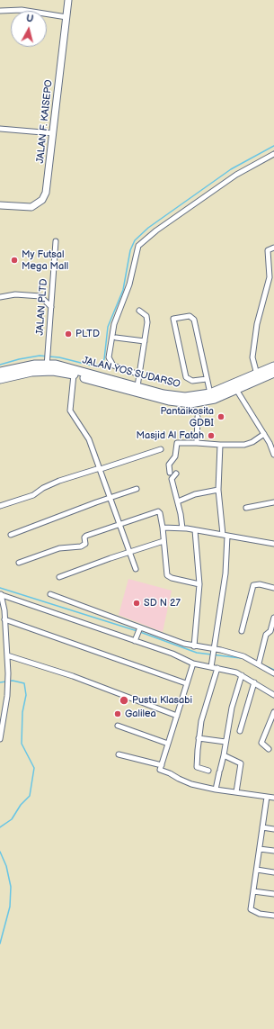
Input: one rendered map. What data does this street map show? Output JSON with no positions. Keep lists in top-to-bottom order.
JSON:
{
  "streets": {
    "highway": ["JALAN YOS SUDARSO"],
    "street": ["JALAN F. KAISEPO", "JALAN PLTD"]
  },
  "crossings": [
    ["JALAN PLTD", "JALAN YOS SUDARSO"]
  ],
  "places": [
    "My Futsal Mega Mall",
    "PLTD",
    "Pantaikosita GDBI",
    "Masjid Al Fatah",
    "SD N 27",
    "Pustu Klasabi",
    "Galilea"
  ],
  "north": "top"
}
